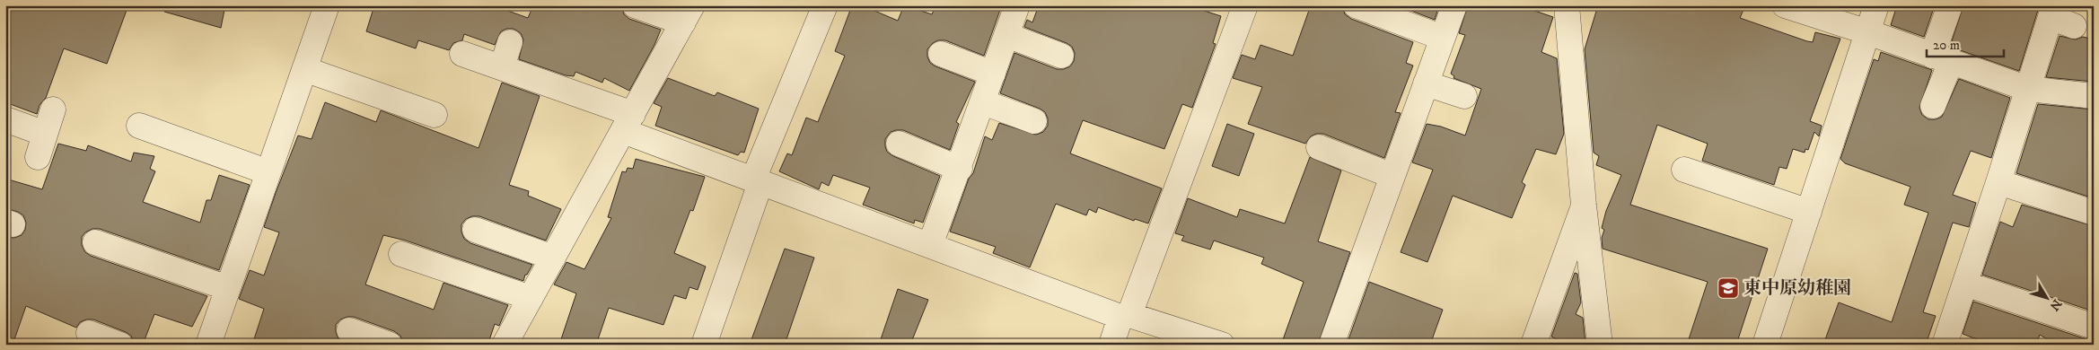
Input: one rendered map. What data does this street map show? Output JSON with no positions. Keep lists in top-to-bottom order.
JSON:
{
  "places": {
    "school or university": ["東中原幼稚園"]
  },
  "scale_bar": "20 m",
  "north": "bottom right"
}
